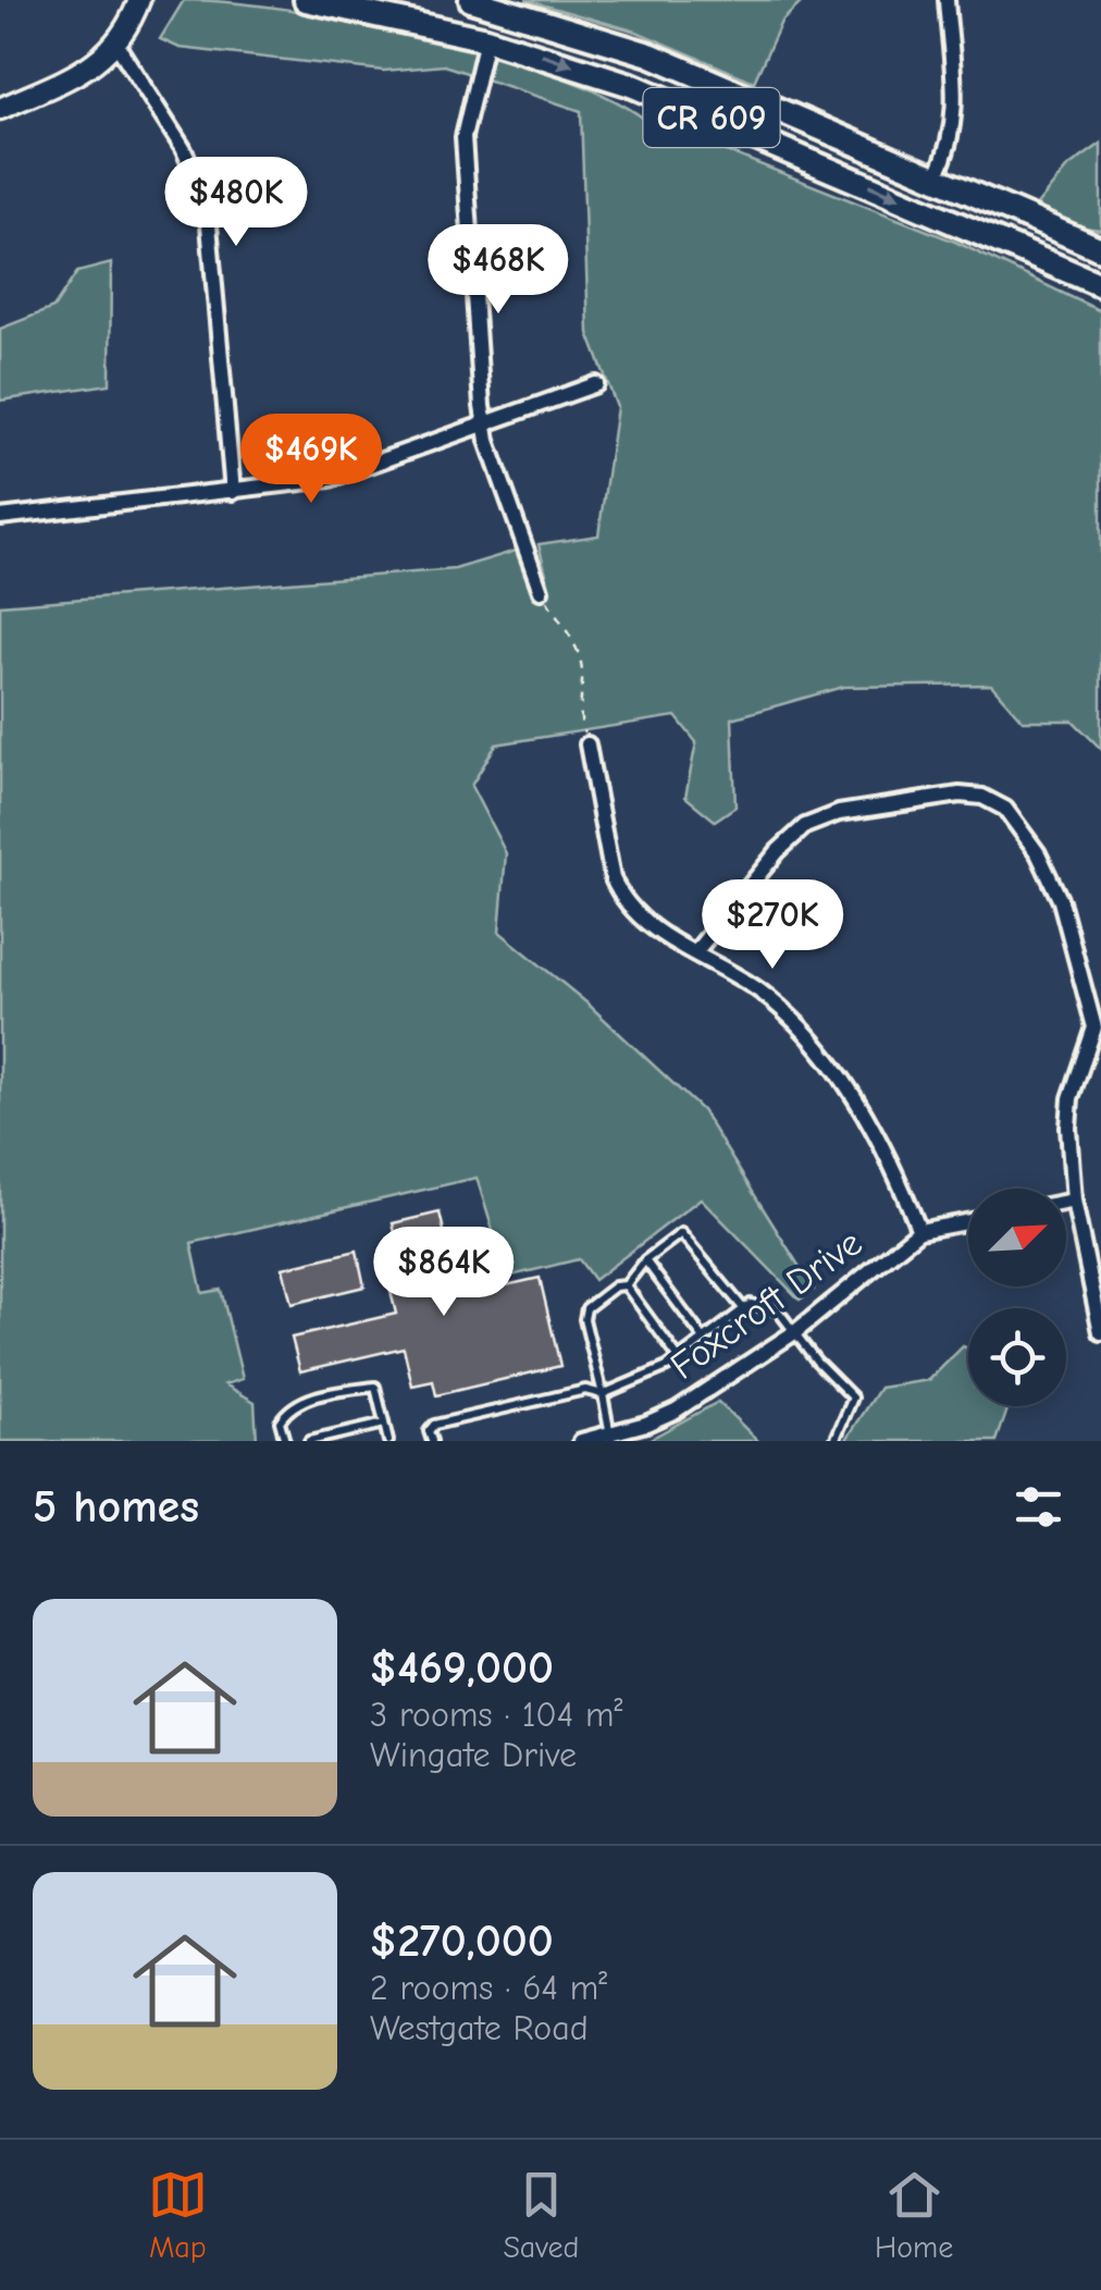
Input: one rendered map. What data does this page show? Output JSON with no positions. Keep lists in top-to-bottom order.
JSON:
{
  "streets": {
    "main road": ["CR 609"],
    "street": ["Foxcroft Drive"]
  },
  "north": "top right",
  "page": {
    "price": [
      "$480K",
      "$468K",
      "$469K",
      "$270K",
      "$864K"
    ],
    "heading": "5 homes",
    "list": [
      {
        "name": "$469,000",
        "note": "3 rooms · 104 m² · Wingate Drive"
      },
      {
        "name": "$270,000",
        "note": "2 rooms · 64 m² · Westgate Road"
      }
    ],
    "tabs": ["Map", "Saved", "Home"]
  }
}
